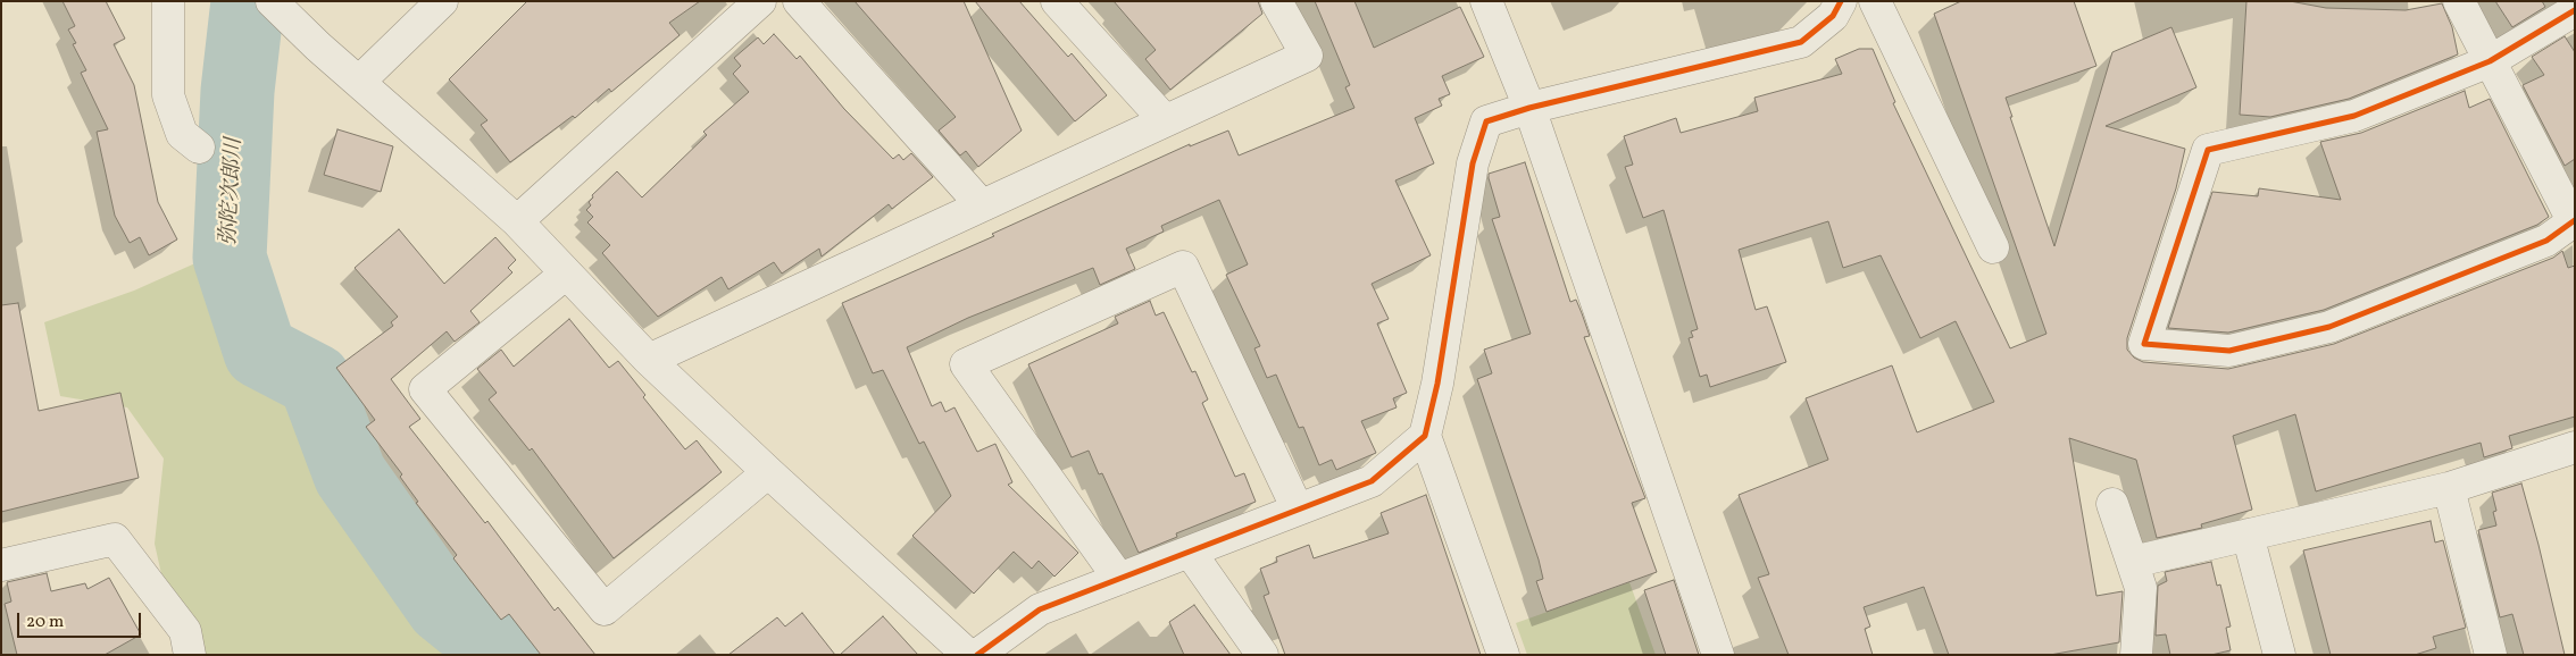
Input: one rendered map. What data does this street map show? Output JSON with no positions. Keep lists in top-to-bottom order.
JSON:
{
  "water": ["弥陀次郎川"],
  "scale_bar": "20 m"
}
